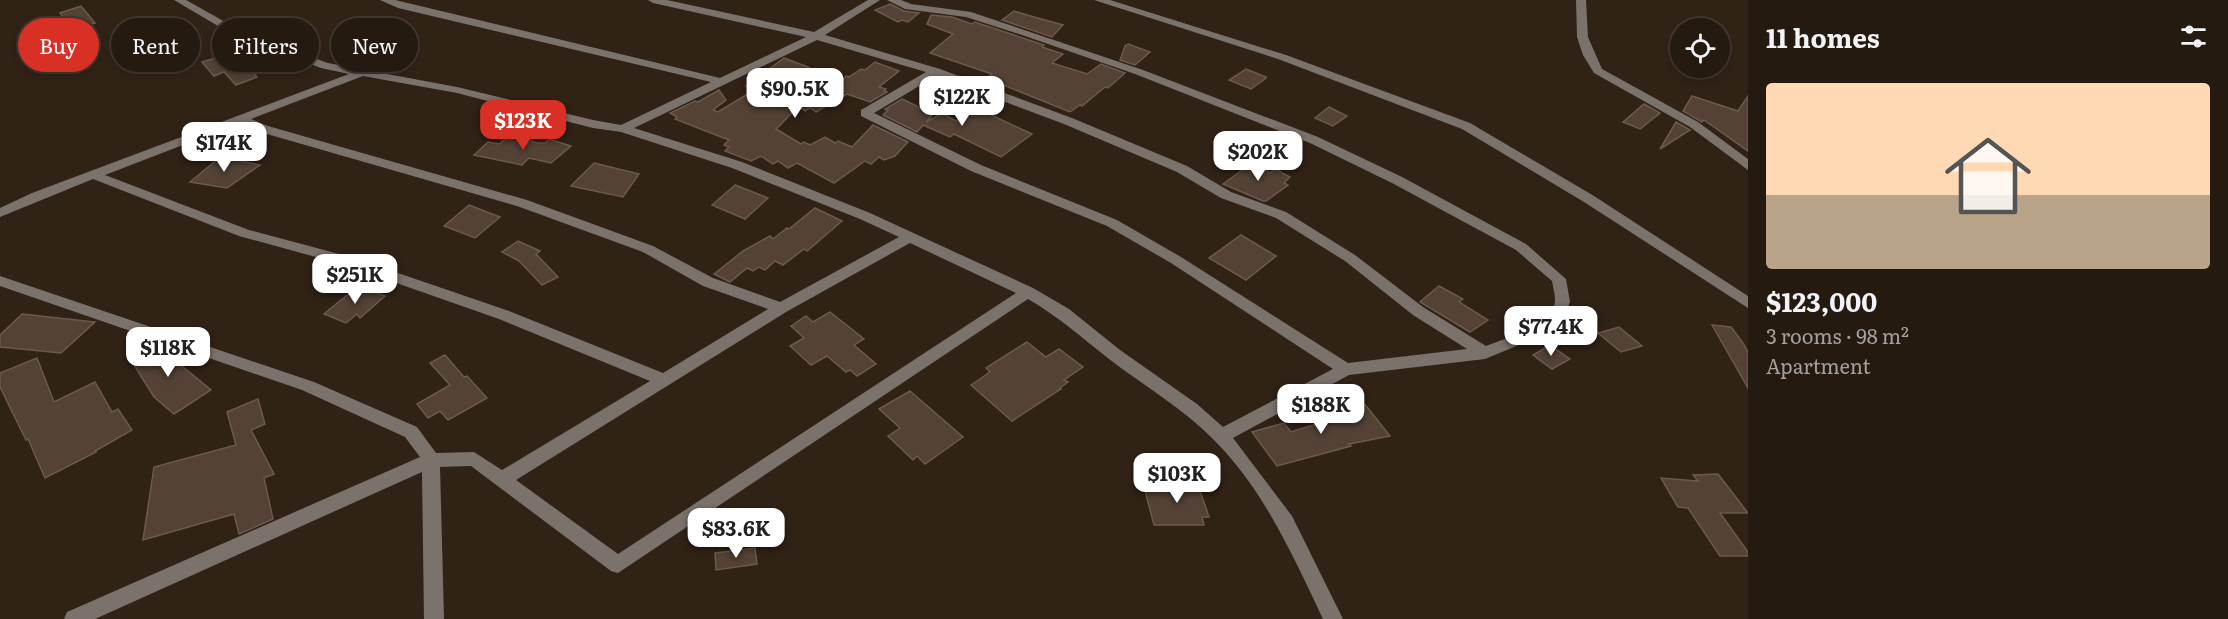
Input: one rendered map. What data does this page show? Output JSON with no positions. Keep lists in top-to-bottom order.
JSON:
{
  "page": {
    "heading": "11 homes",
    "chip": [
      "Buy",
      "Rent",
      "Filters",
      "New"
    ],
    "price": [
      "$90.5K",
      "$122K",
      "$123K",
      "$174K",
      "$202K",
      "$251K",
      "$77.4K",
      "$118K",
      "$188K",
      "$103K",
      "$83.6K"
    ],
    "list": [
      {
        "name": "$123,000",
        "note": "3 rooms · 98 m² · Apartment"
      }
    ]
  }
}
